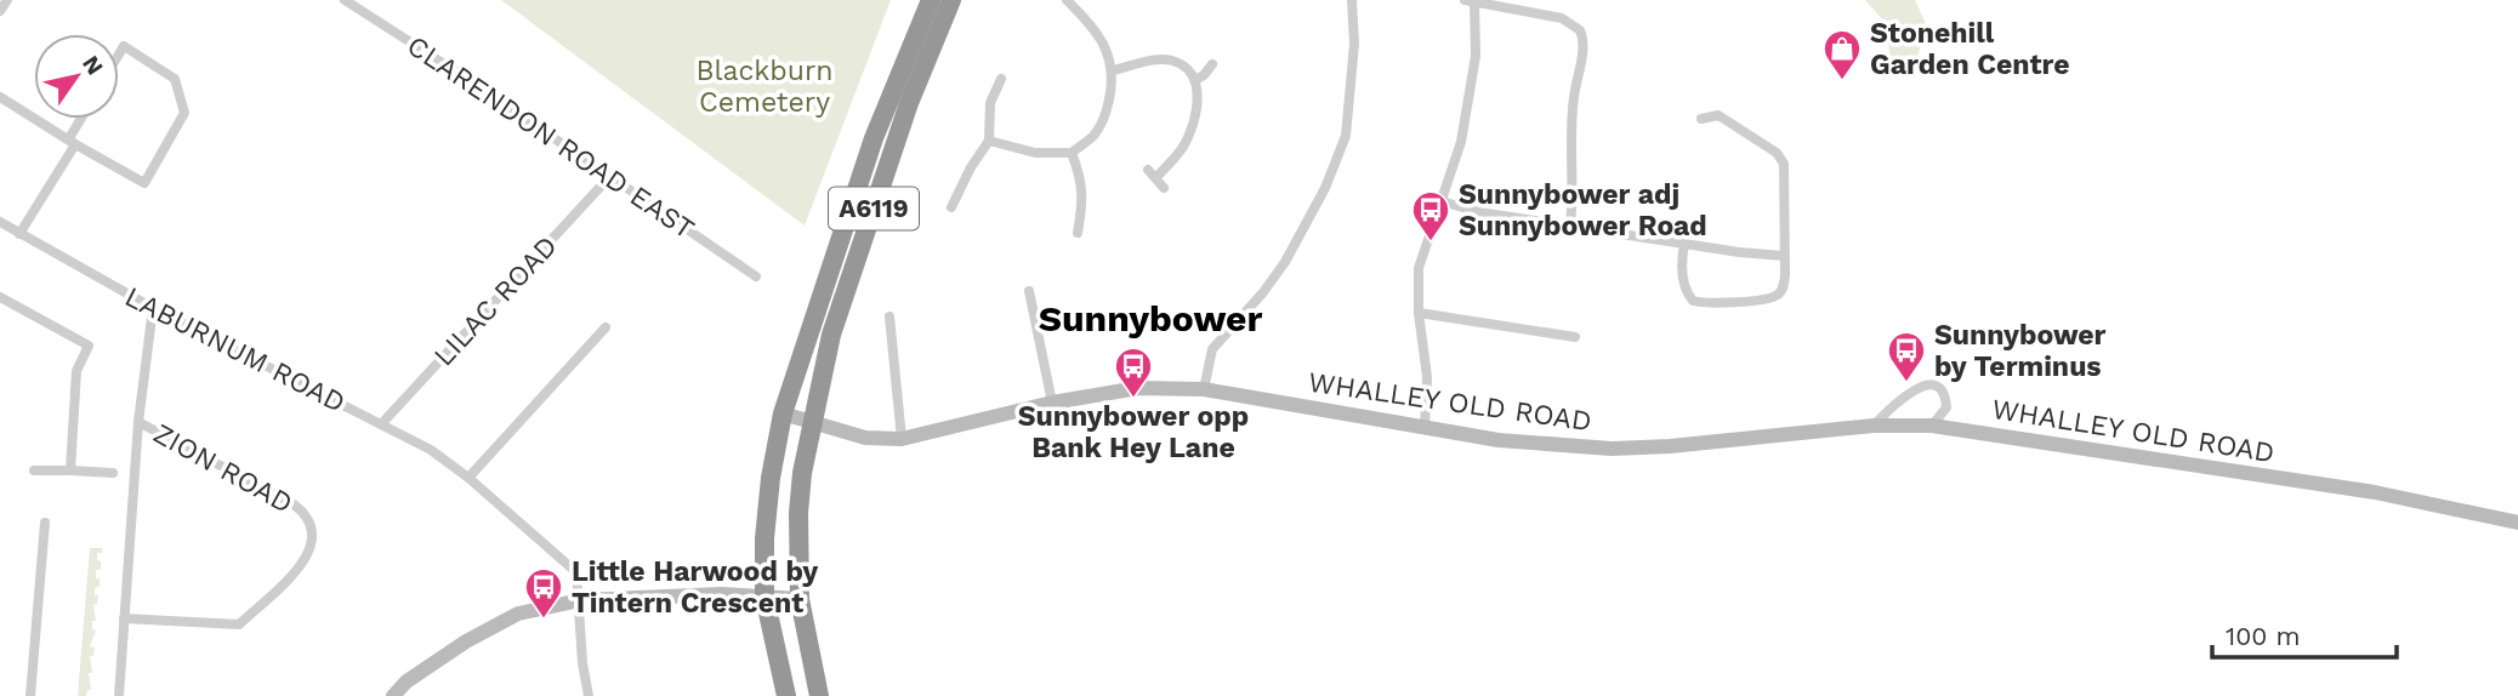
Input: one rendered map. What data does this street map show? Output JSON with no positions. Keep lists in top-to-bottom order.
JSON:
{
  "streets": {
    "highway": ["A6119"],
    "street": [
      "CLARENDON ROAD EAST",
      "LILAC ROAD",
      "LABURNUM ROAD",
      "WHALLEY OLD ROAD",
      "ZION ROAD"
    ]
  },
  "crossings": [
    ["CLARENDON ROAD EAST", "LILAC ROAD"],
    ["A6119", "WHALLEY OLD ROAD"],
    ["LILAC ROAD", "LABURNUM ROAD"]
  ],
  "districts": ["Sunnybower"],
  "parks": ["Blackburn Cemetery"],
  "places": {
    "shop": ["Stonehill Garden Centre"],
    "bus stop": [
      "Sunnybower adj Sunnybower Road",
      "Sunnybower by Terminus",
      "Sunnybower opp Bank Hey Lane",
      "Little Harwood by Tintern Crescent"
    ]
  },
  "scale_bar": "100 m",
  "north": "top right"
}
